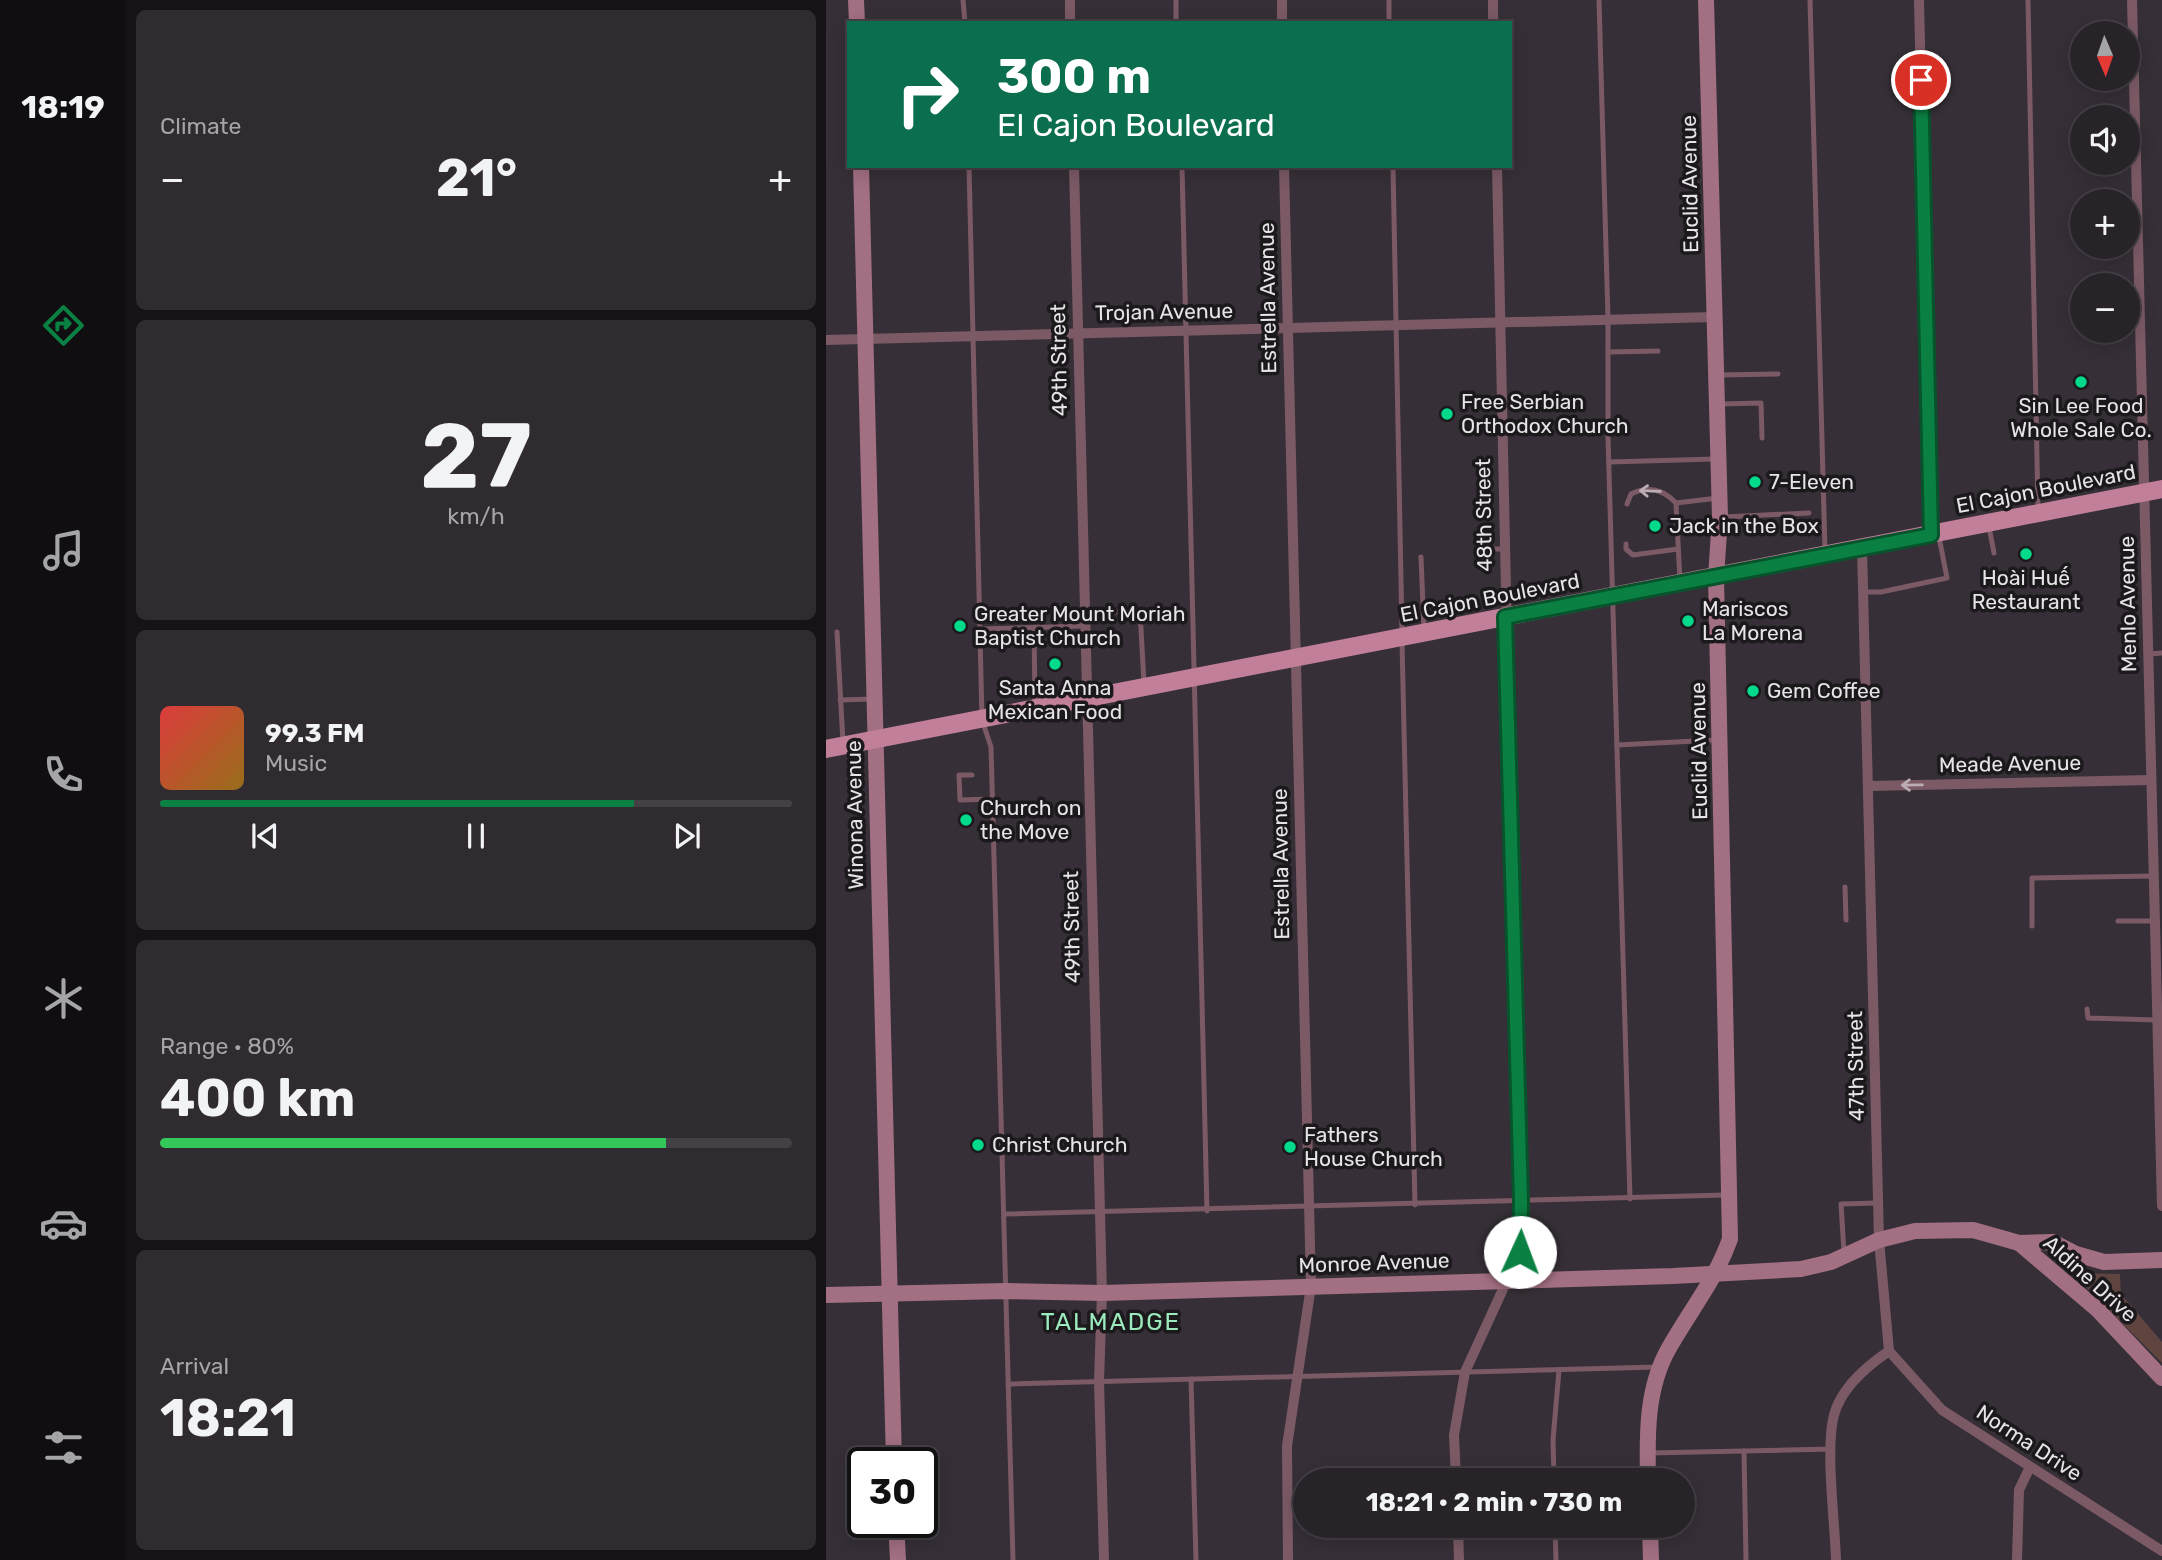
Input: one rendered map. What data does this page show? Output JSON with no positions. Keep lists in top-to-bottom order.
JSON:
{
  "streets": {
    "main road": ["El Cajon Boulevard"],
    "street": [
      "Euclid Avenue",
      "Estrella Avenue",
      "Trojan Avenue",
      "49th Street",
      "48th Street",
      "Menlo Avenue",
      "Meade Avenue",
      "Winona Avenue",
      "47th Street",
      "Monroe Avenue",
      "Aldine Drive",
      "Norma Drive"
    ]
  },
  "crossings": [
    ["Euclid Avenue", "Trojan Avenue"],
    ["Euclid Avenue", "El Cajon Boulevard"],
    ["Euclid Avenue", "Monroe Avenue"],
    ["Estrella Avenue", "Trojan Avenue"],
    ["Estrella Avenue", "El Cajon Boulevard"],
    ["Estrella Avenue", "Monroe Avenue"],
    ["Trojan Avenue", "49th Street"],
    ["Trojan Avenue", "48th Street"],
    ["Trojan Avenue", "Winona Avenue"],
    ["49th Street", "El Cajon Boulevard"],
    ["49th Street", "Monroe Avenue"],
    ["El Cajon Boulevard", "48th Street"],
    ["El Cajon Boulevard", "Menlo Avenue"],
    ["El Cajon Boulevard", "Winona Avenue"],
    ["El Cajon Boulevard", "47th Street"],
    ["48th Street", "Monroe Avenue"],
    ["Menlo Avenue", "Meade Avenue"],
    ["Meade Avenue", "47th Street"],
    ["Winona Avenue", "Monroe Avenue"],
    ["47th Street", "Monroe Avenue"],
    ["47th Street", "Norma Drive"],
    ["Monroe Avenue", "Aldine Drive"]
  ],
  "one_way": ["Meade Avenue"],
  "districts": ["TALMADGE"],
  "places": [
    "Sin Lee Food Whole Sale Co.",
    "Free Serbian Orthodox Church",
    "7-Eleven",
    "Jack in the Box",
    "Hoài Huế Restaurant",
    "Mariscos La Morena",
    "Greater Mount Moriah Baptist Church",
    "Santa Anna Mexican Food",
    "Gem Coffee",
    "Church on the Move",
    "Christ Church",
    "Fathers House Church"
  ],
  "north": "bottom",
  "page": {
    "tabs": "18:19",
    "tile": [
      "Climate",
      ["27", "km/h"],
      ["Range · 80%", "400 km"],
      ["Arrival", "18:21"]
    ],
    "map_buttons": ["+", "−"],
    "turn": ["300 m", "El Cajon Boulevard"],
    "heat": ["−", "21°", "+"],
    "song": ["99.3 FM", "Music"],
    "limit": "30",
    "trip": "18:21 · 2 min · 730 m"
  }
}
